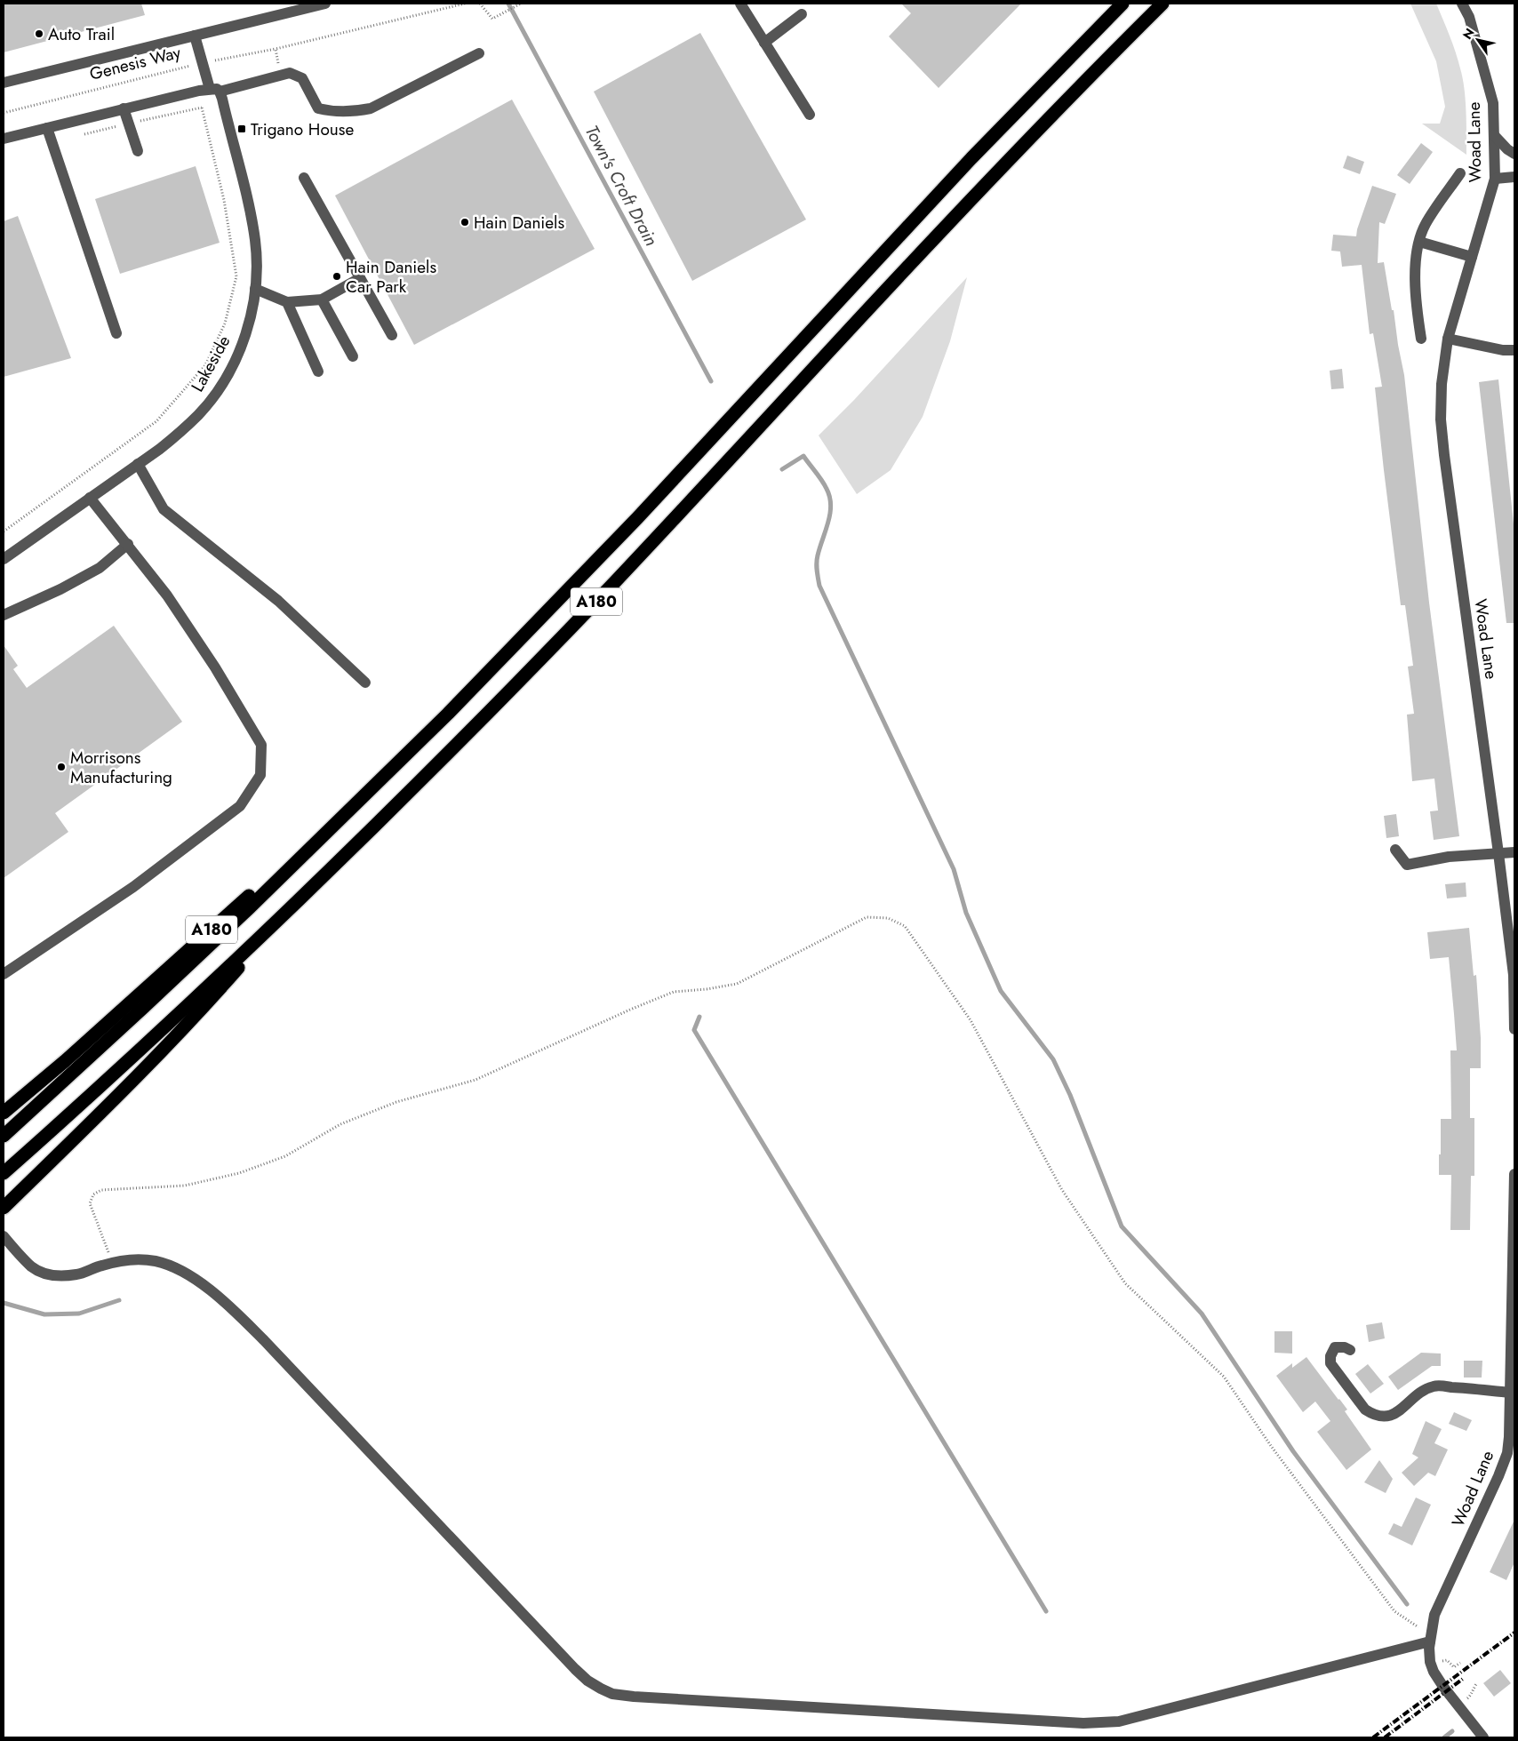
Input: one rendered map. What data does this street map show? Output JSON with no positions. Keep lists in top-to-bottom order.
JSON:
{
  "streets": {
    "highway": ["A180"],
    "street": ["Woad Lane", "Lakeside"],
    "path": ["Genesis Way"]
  },
  "crossings": [
    ["Genesis Way", "Lakeside"]
  ],
  "water": ["Town's Croft Drain"],
  "places": {
    "other": [
      "Auto Trail",
      "Hain Daniels",
      "Hain Daniels Car Park",
      "Morrisons Manufacturing"
    ],
    "transit": ["Trigano House"]
  },
  "north": "top left"
}
